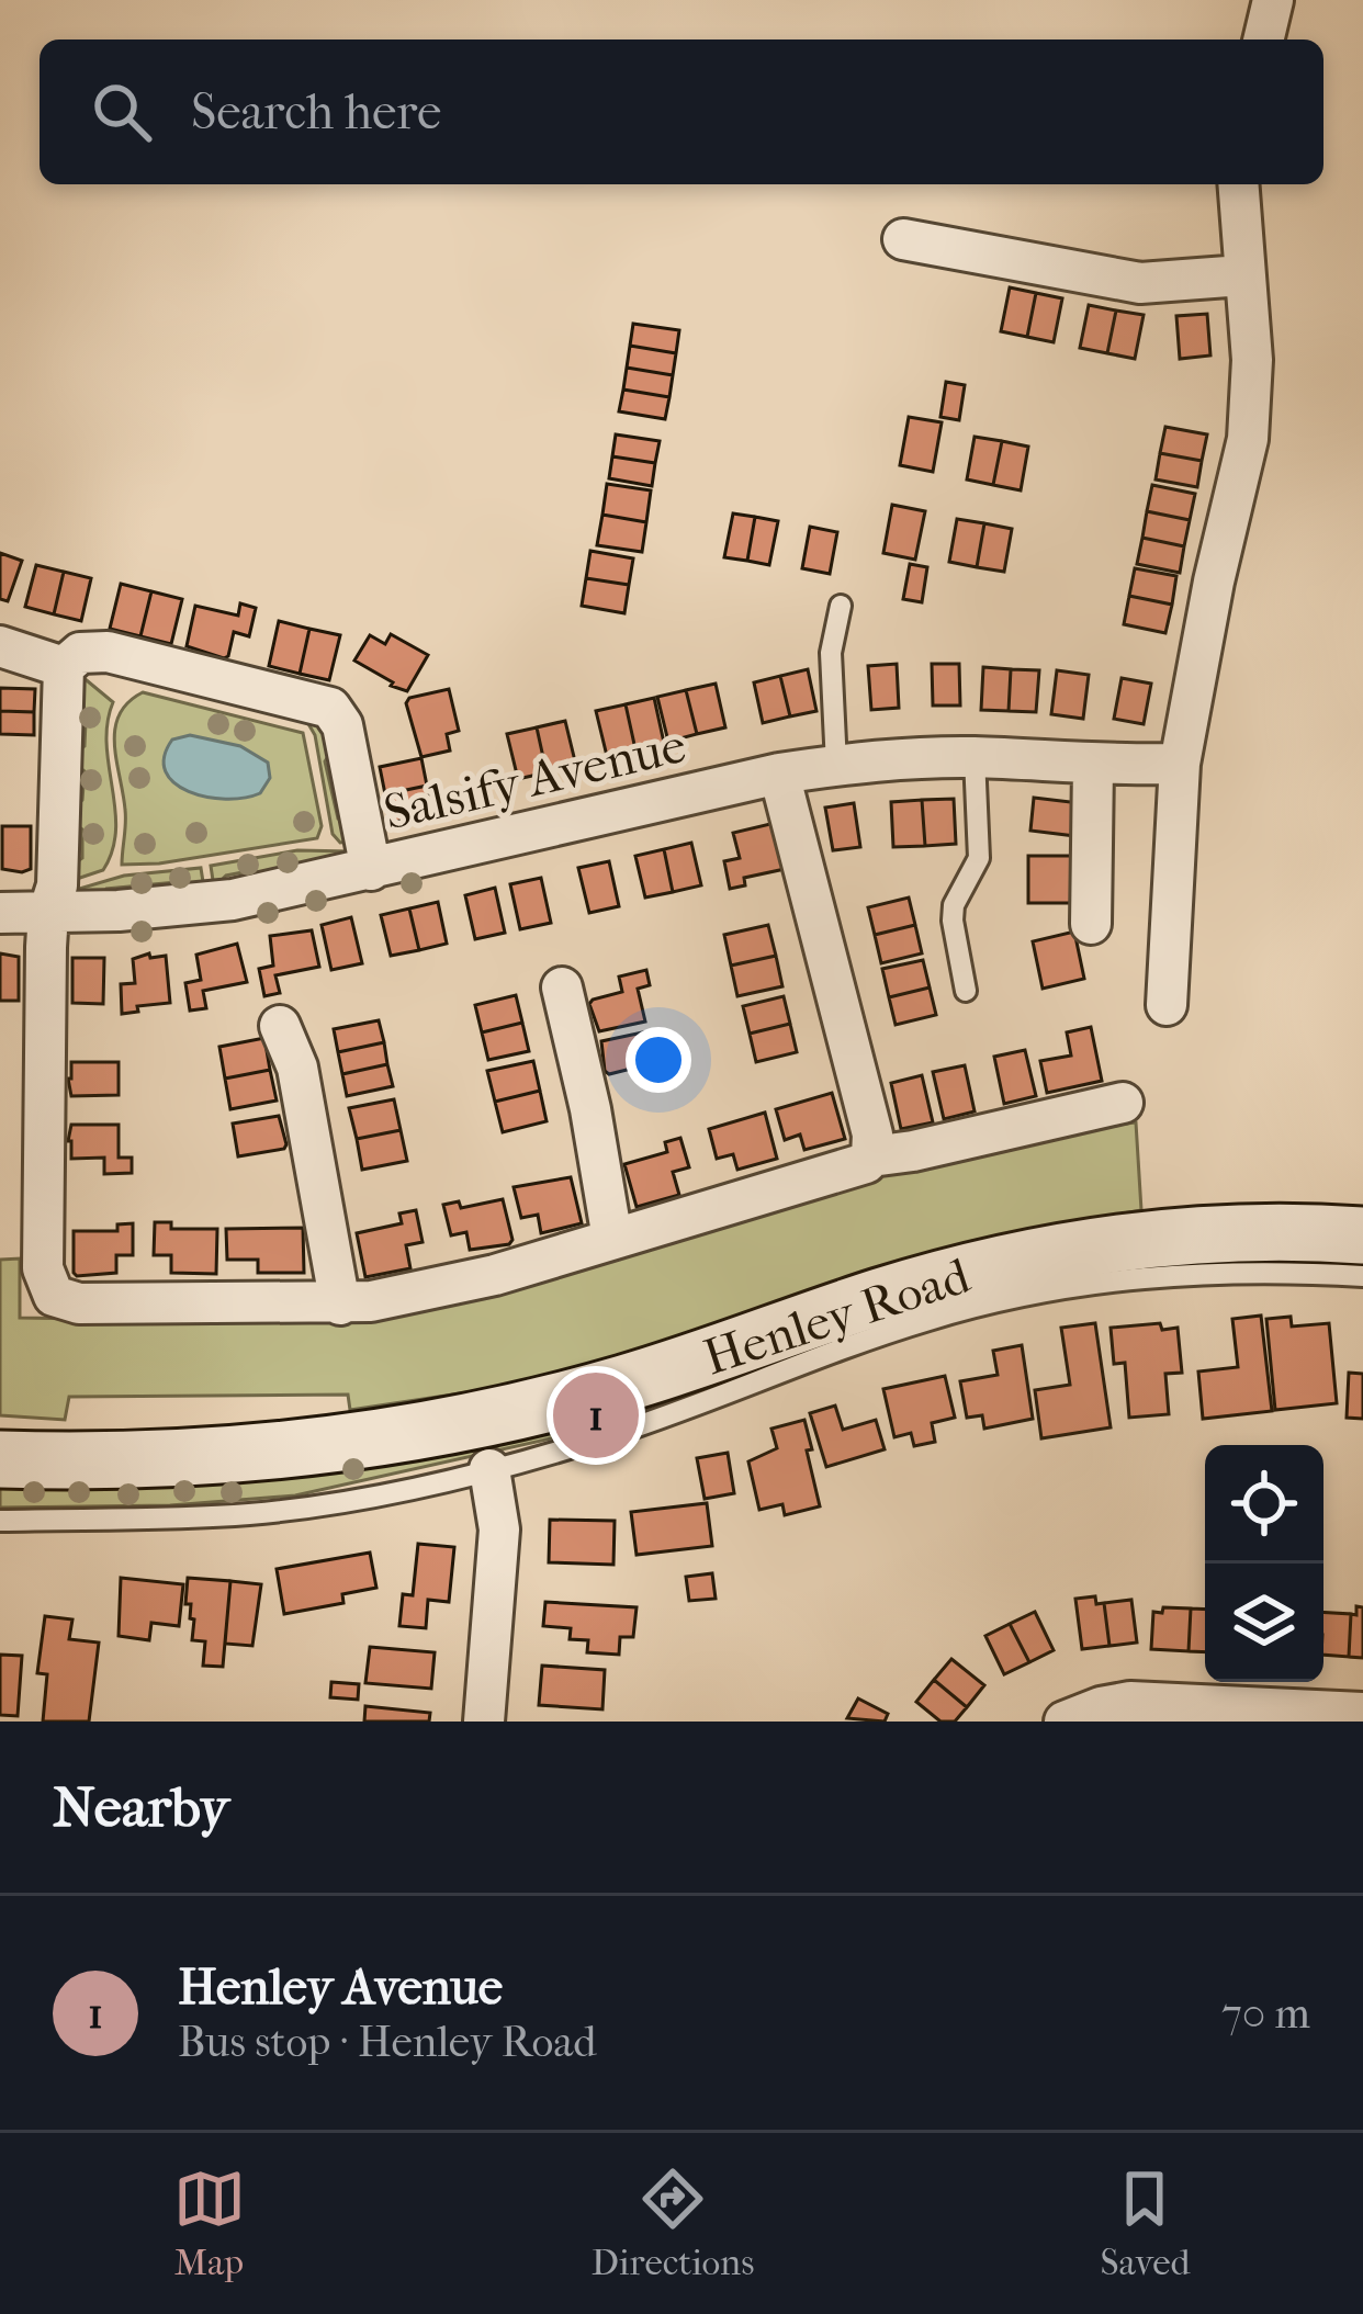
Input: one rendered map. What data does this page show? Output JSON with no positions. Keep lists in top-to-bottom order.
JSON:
{
  "streets": {
    "street": ["Salsify Avenue", "Henley Road"]
  },
  "page": {
    "search": "Search here",
    "pins": "1",
    "heading": "Nearby",
    "list": [
      {
        "mark": "1",
        "name": "Henley Avenue",
        "note": "Bus stop · Henley Road",
        "value": "70 m"
      }
    ],
    "nav": ["Map", "Directions", "Saved"]
  }
}
